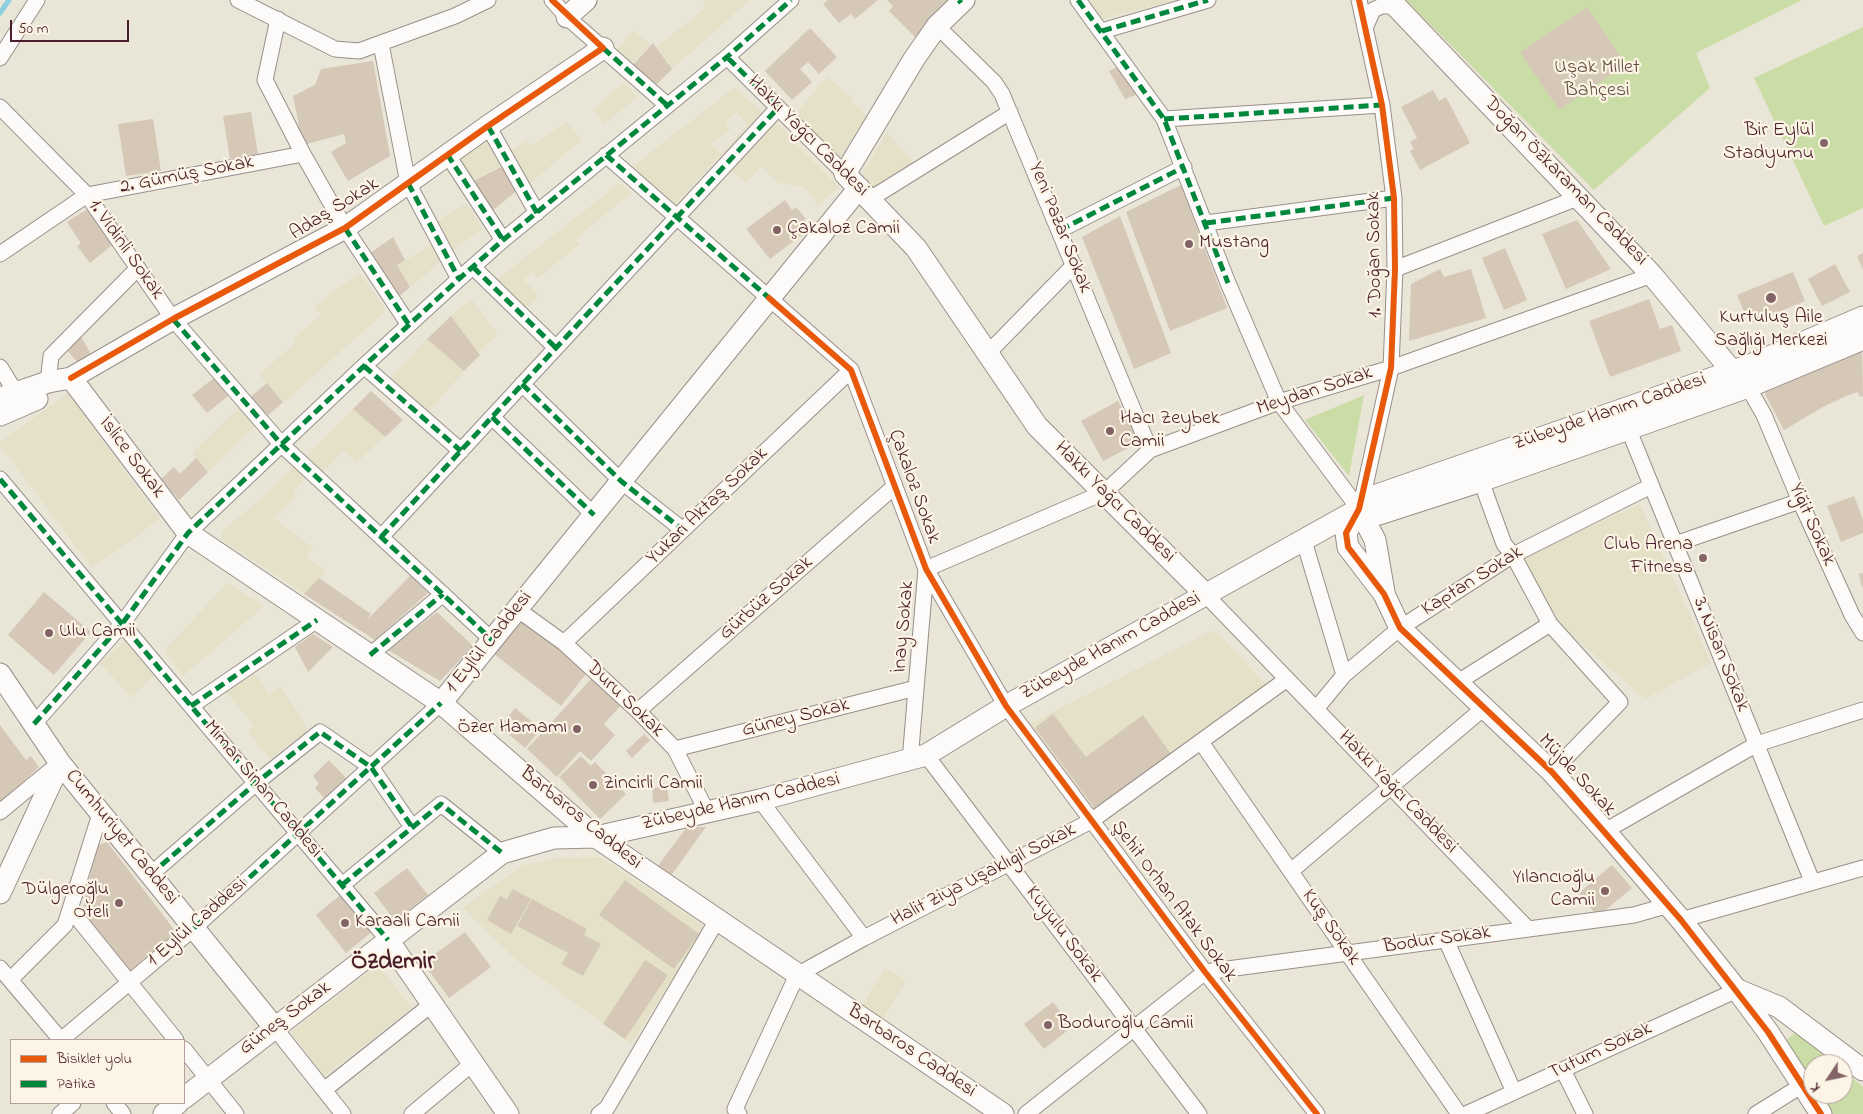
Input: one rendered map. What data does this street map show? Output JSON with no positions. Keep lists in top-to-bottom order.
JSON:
{
  "streets": {
    "main road": [
      "Hakkı Yağcı Caddesi",
      "Doğan Özkaraman Caddesi",
      "Adaş Sokak",
      "Zübeyde Hanım Caddesi",
      "İslice Sokak",
      "1 Eylül Caddesi",
      "Müjde Sokak",
      "Mimar Sinan Caddesi",
      "Barbaros Caddesi",
      "Cumhuriyet Caddesi",
      "Güneş Sokak"
    ],
    "street": [
      "2. Gümüş Sokak",
      "Yeni Pazar Sokak",
      "1. Vidinli Sokak",
      "1. Doğan Sokak",
      "Meydan Sokak",
      "Çakaloz Sokak",
      "Yukarı Aktaş Sokak",
      "Yiğit Sokak",
      "Kaptan Sokak",
      "Gürbüz Sokak",
      "İnay Sokak",
      "3. Nisan Sokak",
      "Duru Sokak",
      "Güney Sokak",
      "Halit Ziya Uşaklıgil Sokak",
      "Şehit Orhan Atak Sokak",
      "Kuş Sokak",
      "Kuyulu Sokak",
      "Bodur Sokak",
      "Tutum Sokak"
    ]
  },
  "crossings": [
    ["Hakkı Yağcı Caddesi", "Meydan Sokak"],
    ["Hakkı Yağcı Caddesi", "Zübeyde Hanım Caddesi"],
    ["Hakkı Yağcı Caddesi", "Kaptan Sokak"],
    ["Hakkı Yağcı Caddesi", "İnay Sokak"],
    ["Hakkı Yağcı Caddesi", "1 Eylül Caddesi"],
    ["Hakkı Yağcı Caddesi", "Halit Ziya Uşaklıgil Sokak"],
    ["Hakkı Yağcı Caddesi", "Bodur Sokak"],
    ["2. Gümüş Sokak", "1. Vidinli Sokak"],
    ["Doğan Özkaraman Caddesi", "Meydan Sokak"],
    ["Doğan Özkaraman Caddesi", "Zübeyde Hanım Caddesi"],
    ["Doğan Özkaraman Caddesi", "Yiğit Sokak"],
    ["Adaş Sokak", "1. Vidinli Sokak"],
    ["Adaş Sokak", "İslice Sokak"],
    ["Yeni Pazar Sokak", "Meydan Sokak"],
    ["Yeni Pazar Sokak", "1 Eylül Caddesi"],
    ["1. Vidinli Sokak", "1 Eylül Caddesi"],
    ["1. Doğan Sokak", "Meydan Sokak"],
    ["1. Doğan Sokak", "Zübeyde Hanım Caddesi"],
    ["1. Doğan Sokak", "Müjde Sokak"],
    ["Meydan Sokak", "İnay Sokak"],
    ["Zübeyde Hanım Caddesi", "Çakaloz Sokak"],
    ["Zübeyde Hanım Caddesi", "Yiğit Sokak"],
    ["Zübeyde Hanım Caddesi", "İnay Sokak"],
    ["Zübeyde Hanım Caddesi", "3. Nisan Sokak"],
    ["Zübeyde Hanım Caddesi", "Duru Sokak"],
    ["Zübeyde Hanım Caddesi", "Müjde Sokak"],
    ["Zübeyde Hanım Caddesi", "Barbaros Caddesi"],
    ["Zübeyde Hanım Caddesi", "Şehit Orhan Atak Sokak"],
    ["Zübeyde Hanım Caddesi", "Kuyulu Sokak"],
    ["Zübeyde Hanım Caddesi", "Güneş Sokak"],
    ["İslice Sokak", "Barbaros Caddesi"],
    ["Çakaloz Sokak", "Yukarı Aktaş Sokak"],
    ["Çakaloz Sokak", "Gürbüz Sokak"],
    ["Çakaloz Sokak", "İnay Sokak"],
    ["Çakaloz Sokak", "1 Eylül Caddesi"],
    ["Çakaloz Sokak", "Şehit Orhan Atak Sokak"],
    ["Yukarı Aktaş Sokak", "Duru Sokak"],
    ["Kaptan Sokak", "3. Nisan Sokak"],
    ["Kaptan Sokak", "Müjde Sokak"],
    ["Gürbüz Sokak", "Duru Sokak"],
    ["İnay Sokak", "Güney Sokak"],
    ["İnay Sokak", "Kuyulu Sokak"],
    ["1 Eylül Caddesi", "Duru Sokak"],
    ["1 Eylül Caddesi", "Mimar Sinan Caddesi"],
    ["1 Eylül Caddesi", "Barbaros Caddesi"],
    ["1 Eylül Caddesi", "Cumhuriyet Caddesi"],
    ["3. Nisan Sokak", "Bodur Sokak"],
    ["Duru Sokak", "Güney Sokak"],
    ["Müjde Sokak", "Bodur Sokak"],
    ["Müjde Sokak", "Tutum Sokak"],
    ["Mimar Sinan Caddesi", "Güneş Sokak"],
    ["Barbaros Caddesi", "Halit Ziya Uşaklıgil Sokak"],
    ["Barbaros Caddesi", "Güneş Sokak"],
    ["Cumhuriyet Caddesi", "Güneş Sokak"],
    ["Halit Ziya Uşaklıgil Sokak", "Şehit Orhan Atak Sokak"],
    ["Halit Ziya Uşaklıgil Sokak", "Kuş Sokak"],
    ["Halit Ziya Uşaklıgil Sokak", "Kuyulu Sokak"],
    ["Şehit Orhan Atak Sokak", "Bodur Sokak"],
    ["Kuş Sokak", "Bodur Sokak"]
  ],
  "districts": ["Özdemir"],
  "parks": ["Uşak Millet Bahçesi"],
  "places": [
    "Bir Eylül Stadyumu",
    "Çakaloz Camii",
    "Mustang",
    "Kurtuluş Aile Sağlığı Merkezi",
    "Hacı Zeybek Camii",
    "Club Arena Fitness",
    "Ulu Camii",
    "Özer Hamamı",
    "Zincirli Camii",
    "Yılancıoğlu Camii",
    "Dülgeroğlu Oteli",
    "Karaali Camii",
    "Boduroğlu Camii"
  ],
  "legend": ["Bisiklet yolu", "Patika"],
  "scale_bar": "50 m",
  "north": "bottom left"
}
